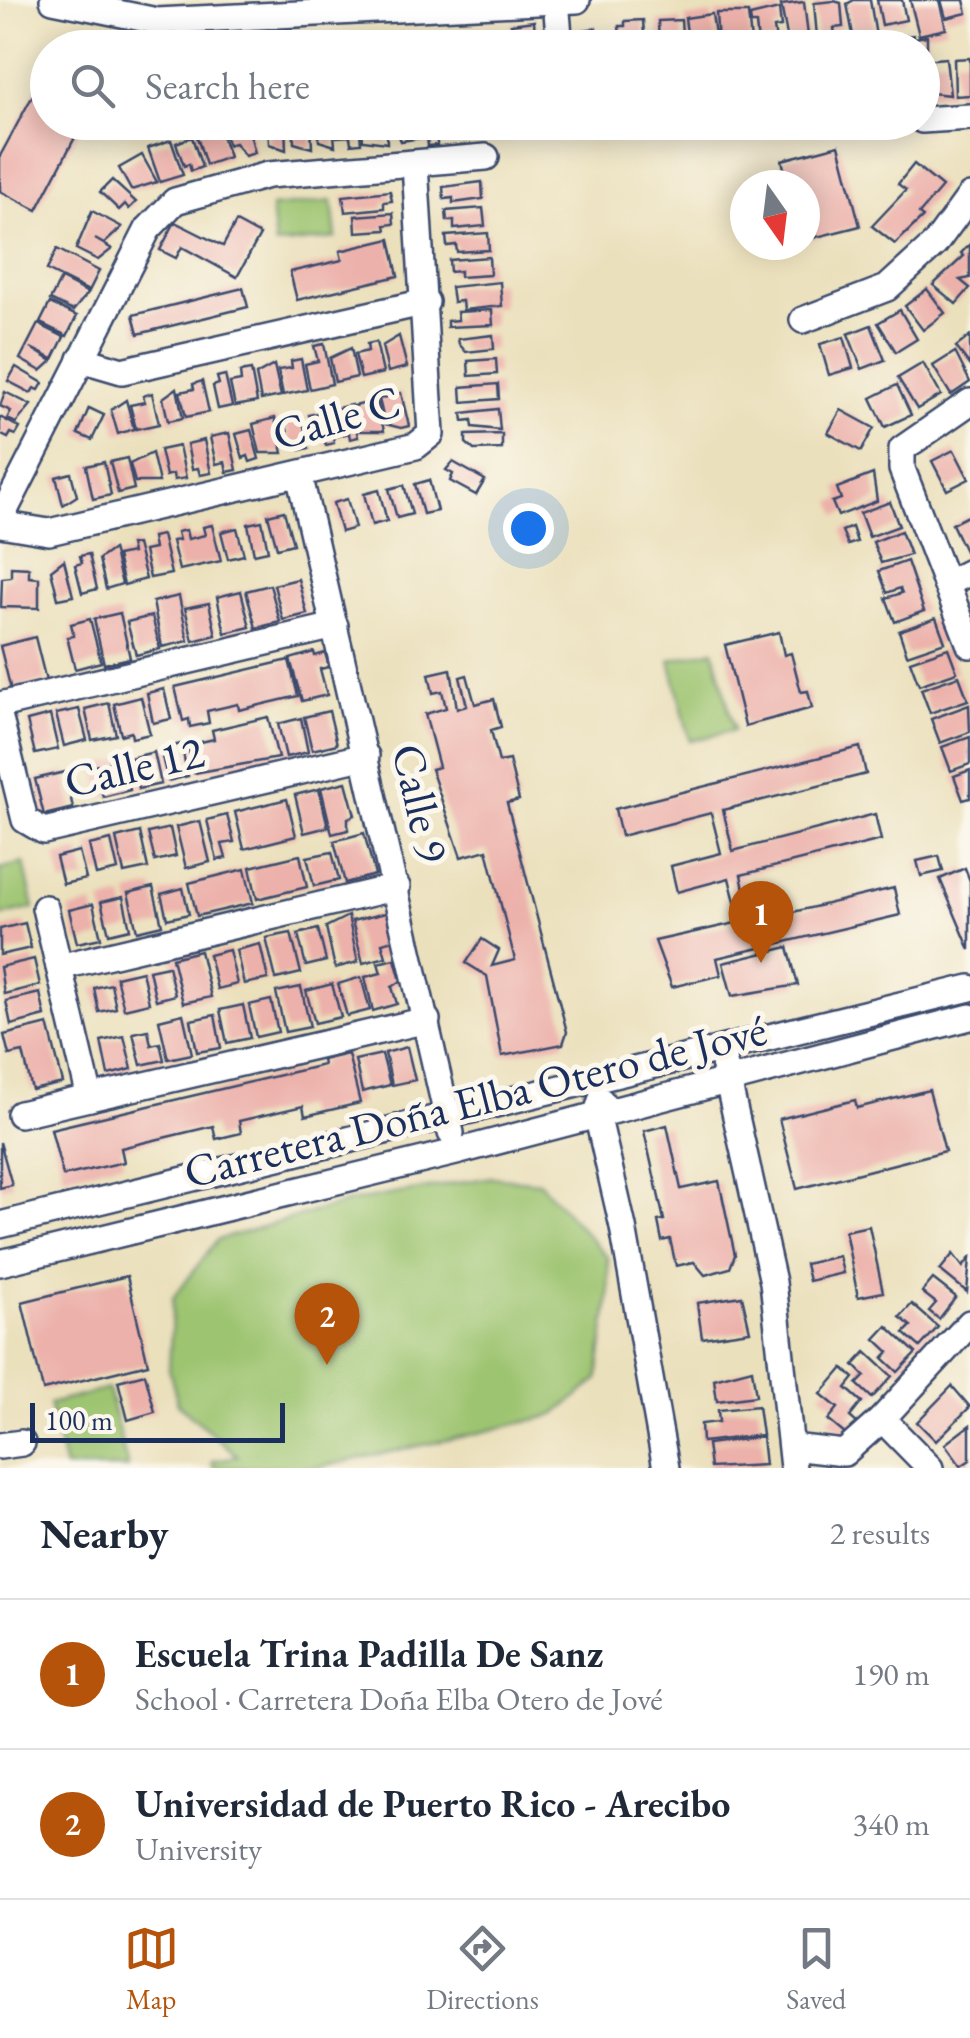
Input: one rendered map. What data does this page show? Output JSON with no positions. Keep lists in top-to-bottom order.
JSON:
{
  "streets": {
    "street": [
      "Calle C",
      "Calle 12",
      "Calle 9",
      "Carretera Doña Elba Otero de Jové"
    ]
  },
  "crossings": [
    ["Calle C", "Calle 9"],
    ["Calle 12", "Calle 9"],
    ["Calle 9", "Carretera Doña Elba Otero de Jové"]
  ],
  "scale_bar": "100 m",
  "north": "bottom",
  "page": {
    "search": "Search here",
    "pins": ["1", "2"],
    "scale": "100 m",
    "heading": ["Nearby", "2 results"],
    "list": [
      {
        "mark": "1",
        "name": "Escuela Trina Padilla De Sanz",
        "note": "School · Carretera Doña Elba Otero de Jové",
        "value": "190 m"
      },
      {
        "mark": "2",
        "name": "Universidad de Puerto Rico - Arecibo",
        "note": "University",
        "value": "340 m"
      }
    ],
    "nav": ["Map", "Directions", "Saved"]
  }
}
